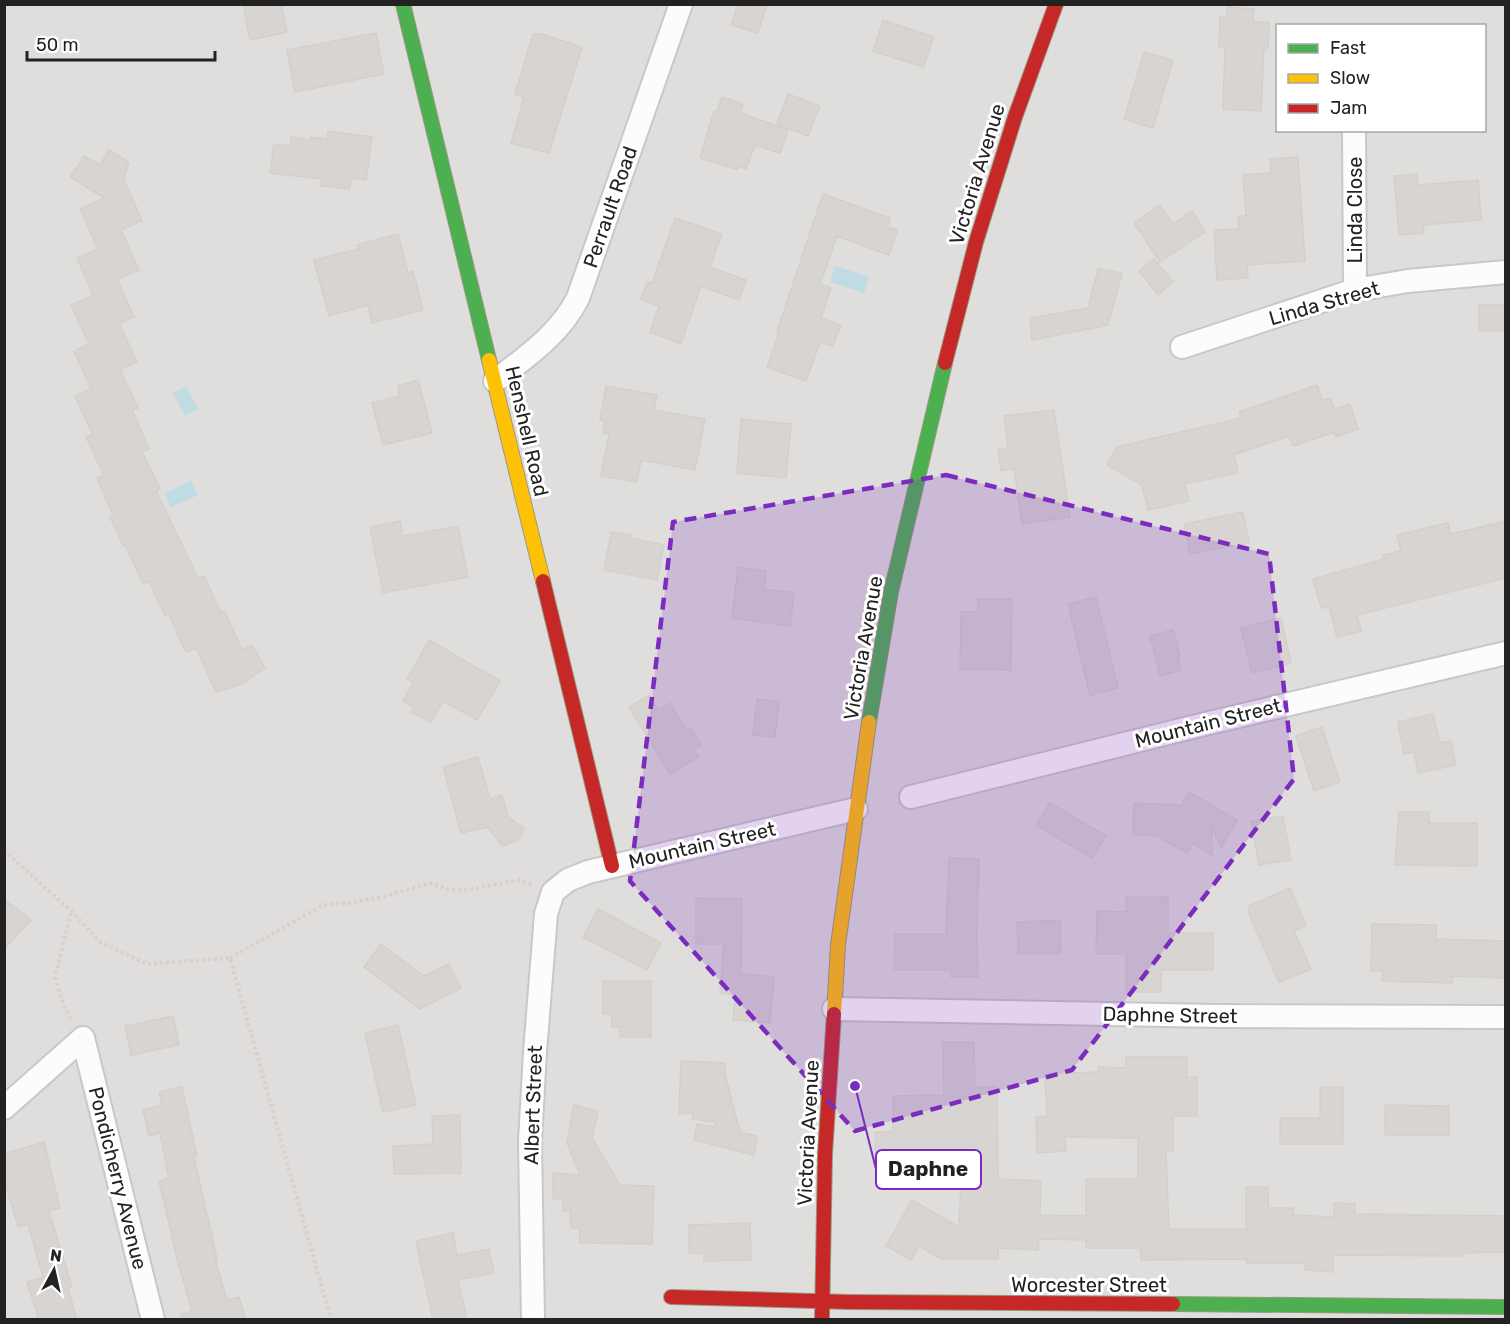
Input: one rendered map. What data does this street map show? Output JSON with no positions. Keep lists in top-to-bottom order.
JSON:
{
  "streets": {
    "street": [
      "Victoria Avenue",
      "Perrault Road",
      "Linda Close",
      "Linda Street",
      "Henshell Road",
      "Mountain Street",
      "Daphne Street",
      "Albert Street",
      "Pondicherry Avenue",
      "Worcester Street"
    ]
  },
  "crossings": [
    ["Victoria Avenue", "Mountain Street"],
    ["Victoria Avenue", "Daphne Street"],
    ["Victoria Avenue", "Worcester Street"],
    ["Perrault Road", "Henshell Road"],
    ["Linda Close", "Linda Street"],
    ["Henshell Road", "Mountain Street"],
    ["Mountain Street", "Albert Street"]
  ],
  "places": ["Daphne"],
  "legend": ["Fast", "Slow", "Jam"],
  "scale_bar": "50 m",
  "north": "top"
}
